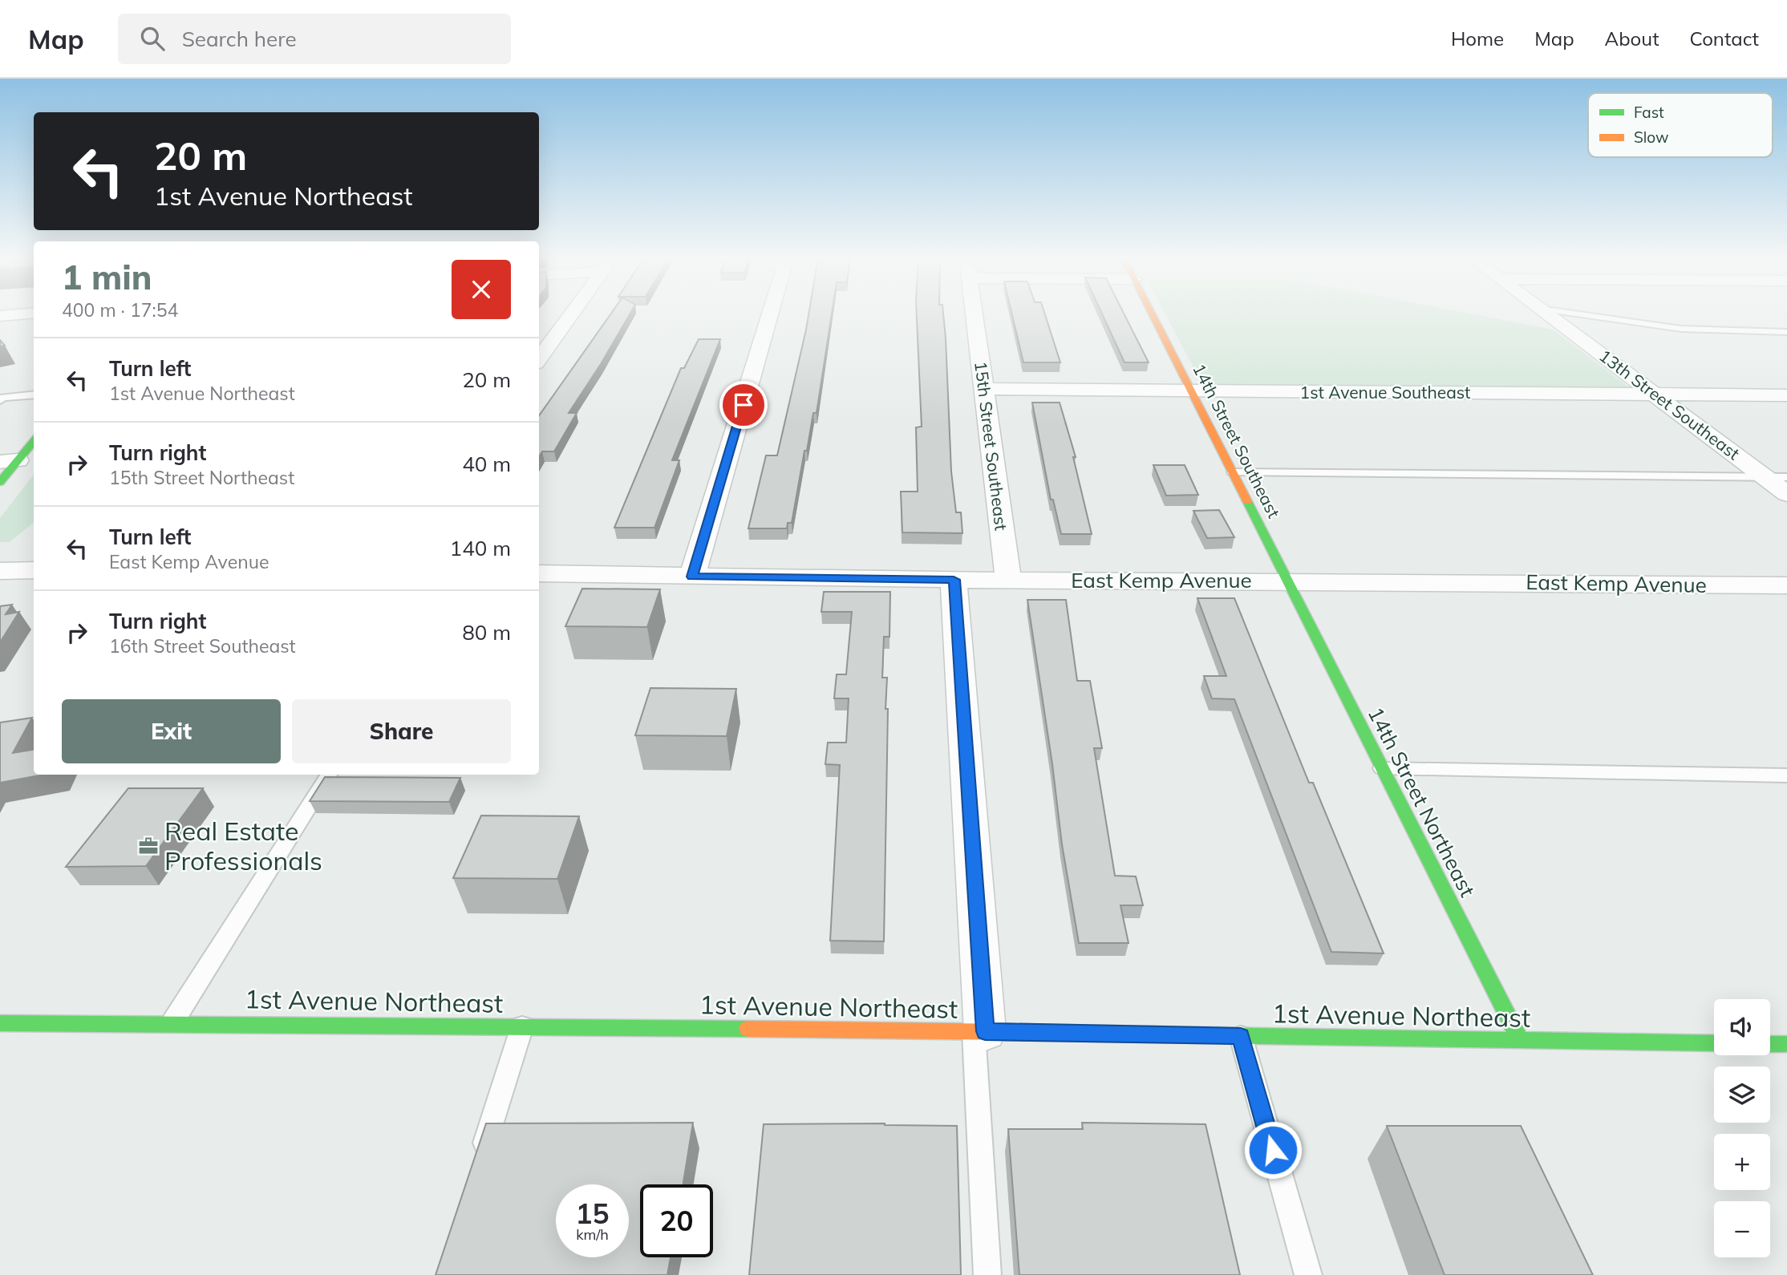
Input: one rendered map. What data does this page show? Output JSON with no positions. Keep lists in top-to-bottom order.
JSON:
{
  "streets": {
    "street": [
      "1st Avenue Southeast",
      "13th Street Southeast",
      "14th Street Southeast",
      "15th Street Southeast",
      "East Kemp Avenue",
      "14th Street Northeast",
      "1st Avenue Northeast"
    ]
  },
  "crossings": [
    ["1st Avenue Southeast", "13th Street Southeast"],
    ["1st Avenue Southeast", "14th Street Southeast"],
    ["1st Avenue Southeast", "15th Street Southeast"],
    ["14th Street Southeast", "East Kemp Avenue"],
    ["14th Street Southeast", "14th Street Northeast"],
    ["15th Street Southeast", "East Kemp Avenue"],
    ["East Kemp Avenue", "14th Street Northeast"],
    ["14th Street Northeast", "1st Avenue Northeast"]
  ],
  "places": {
    "office": ["Real Estate Professionals"]
  },
  "legend": ["Fast", "Slow"],
  "page": {
    "header": "Map",
    "search": "Search here",
    "nav": [
      "Home",
      "Map",
      "About",
      "Contact"
    ],
    "turn": ["20 m", "1st Avenue Northeast"],
    "heading": ["1 min", "400 m · 17:54"],
    "list": [
      {
        "name": "Turn left",
        "note": "1st Avenue Northeast",
        "value": "20 m"
      },
      {
        "name": "Turn right",
        "note": "15th Street Northeast",
        "value": "40 m"
      },
      {
        "name": "Turn left",
        "note": "East Kemp Avenue",
        "value": "140 m"
      },
      {
        "name": "Turn right",
        "note": "16th Street Southeast",
        "value": "80 m"
      }
    ],
    "buttons": ["Exit", "Share"],
    "map_buttons": ["+", "−"],
    "speed": "15 km/h",
    "limit": "20"
  }
}
